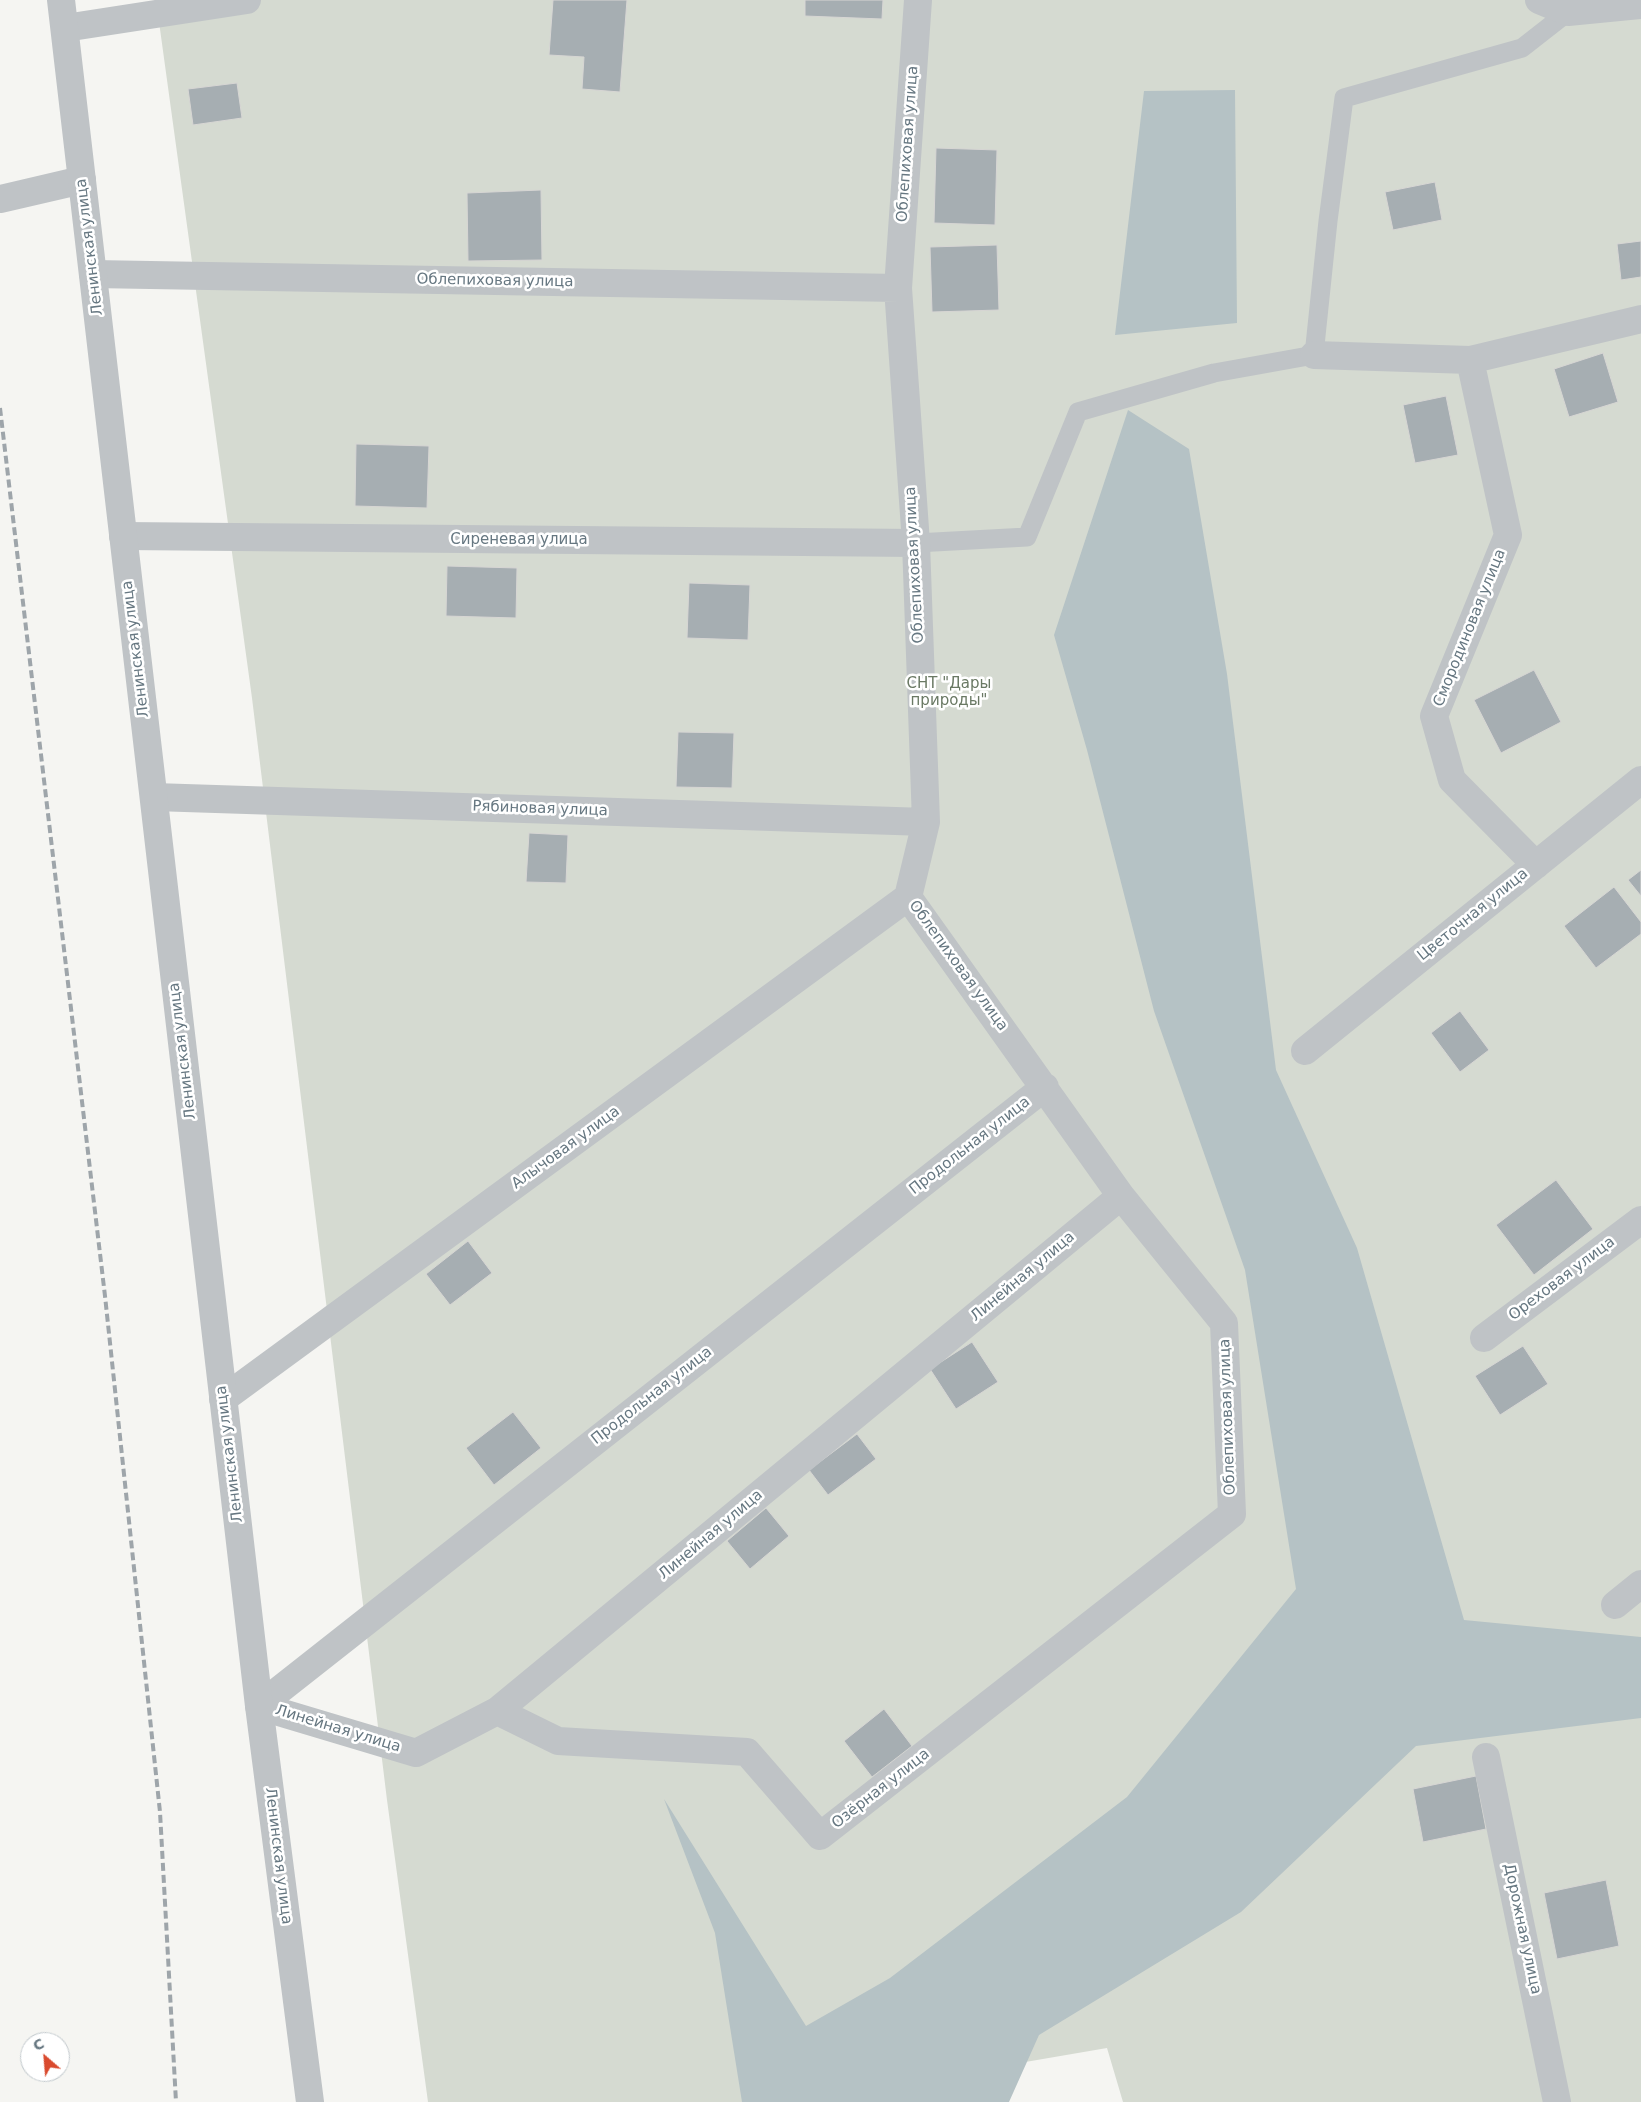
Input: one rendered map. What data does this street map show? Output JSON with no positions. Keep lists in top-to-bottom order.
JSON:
{
  "streets": {
    "street": [
      "Облепиховая улица",
      "Ленинская улица",
      "Сиреневая улица",
      "Смородиновая улица",
      "Рябиновая улица",
      "Цветочная улица",
      "Продольная улица",
      "Алычовая улица",
      "Линейная улица",
      "Ореховая улица",
      "Озёрная улица",
      "Дорожная улица"
    ]
  },
  "crossings": [
    ["Облепиховая улица", "Ленинская улица"],
    ["Облепиховая улица", "Сиреневая улица"],
    ["Облепиховая улица", "Рябиновая улица"],
    ["Облепиховая улица", "Продольная улица"],
    ["Облепиховая улица", "Алычовая улица"],
    ["Облепиховая улица", "Линейная улица"],
    ["Облепиховая улица", "Озёрная улица"],
    ["Ленинская улица", "Сиреневая улица"],
    ["Ленинская улица", "Рябиновая улица"],
    ["Ленинская улица", "Продольная улица"],
    ["Ленинская улица", "Алычовая улица"],
    ["Ленинская улица", "Линейная улица"],
    ["Смородиновая улица", "Цветочная улица"],
    ["Продольная улица", "Линейная улица"],
    ["Линейная улица", "Озёрная улица"]
  ],
  "parks": ["СНТ \"Дары природы\""],
  "north": "top left"
}
